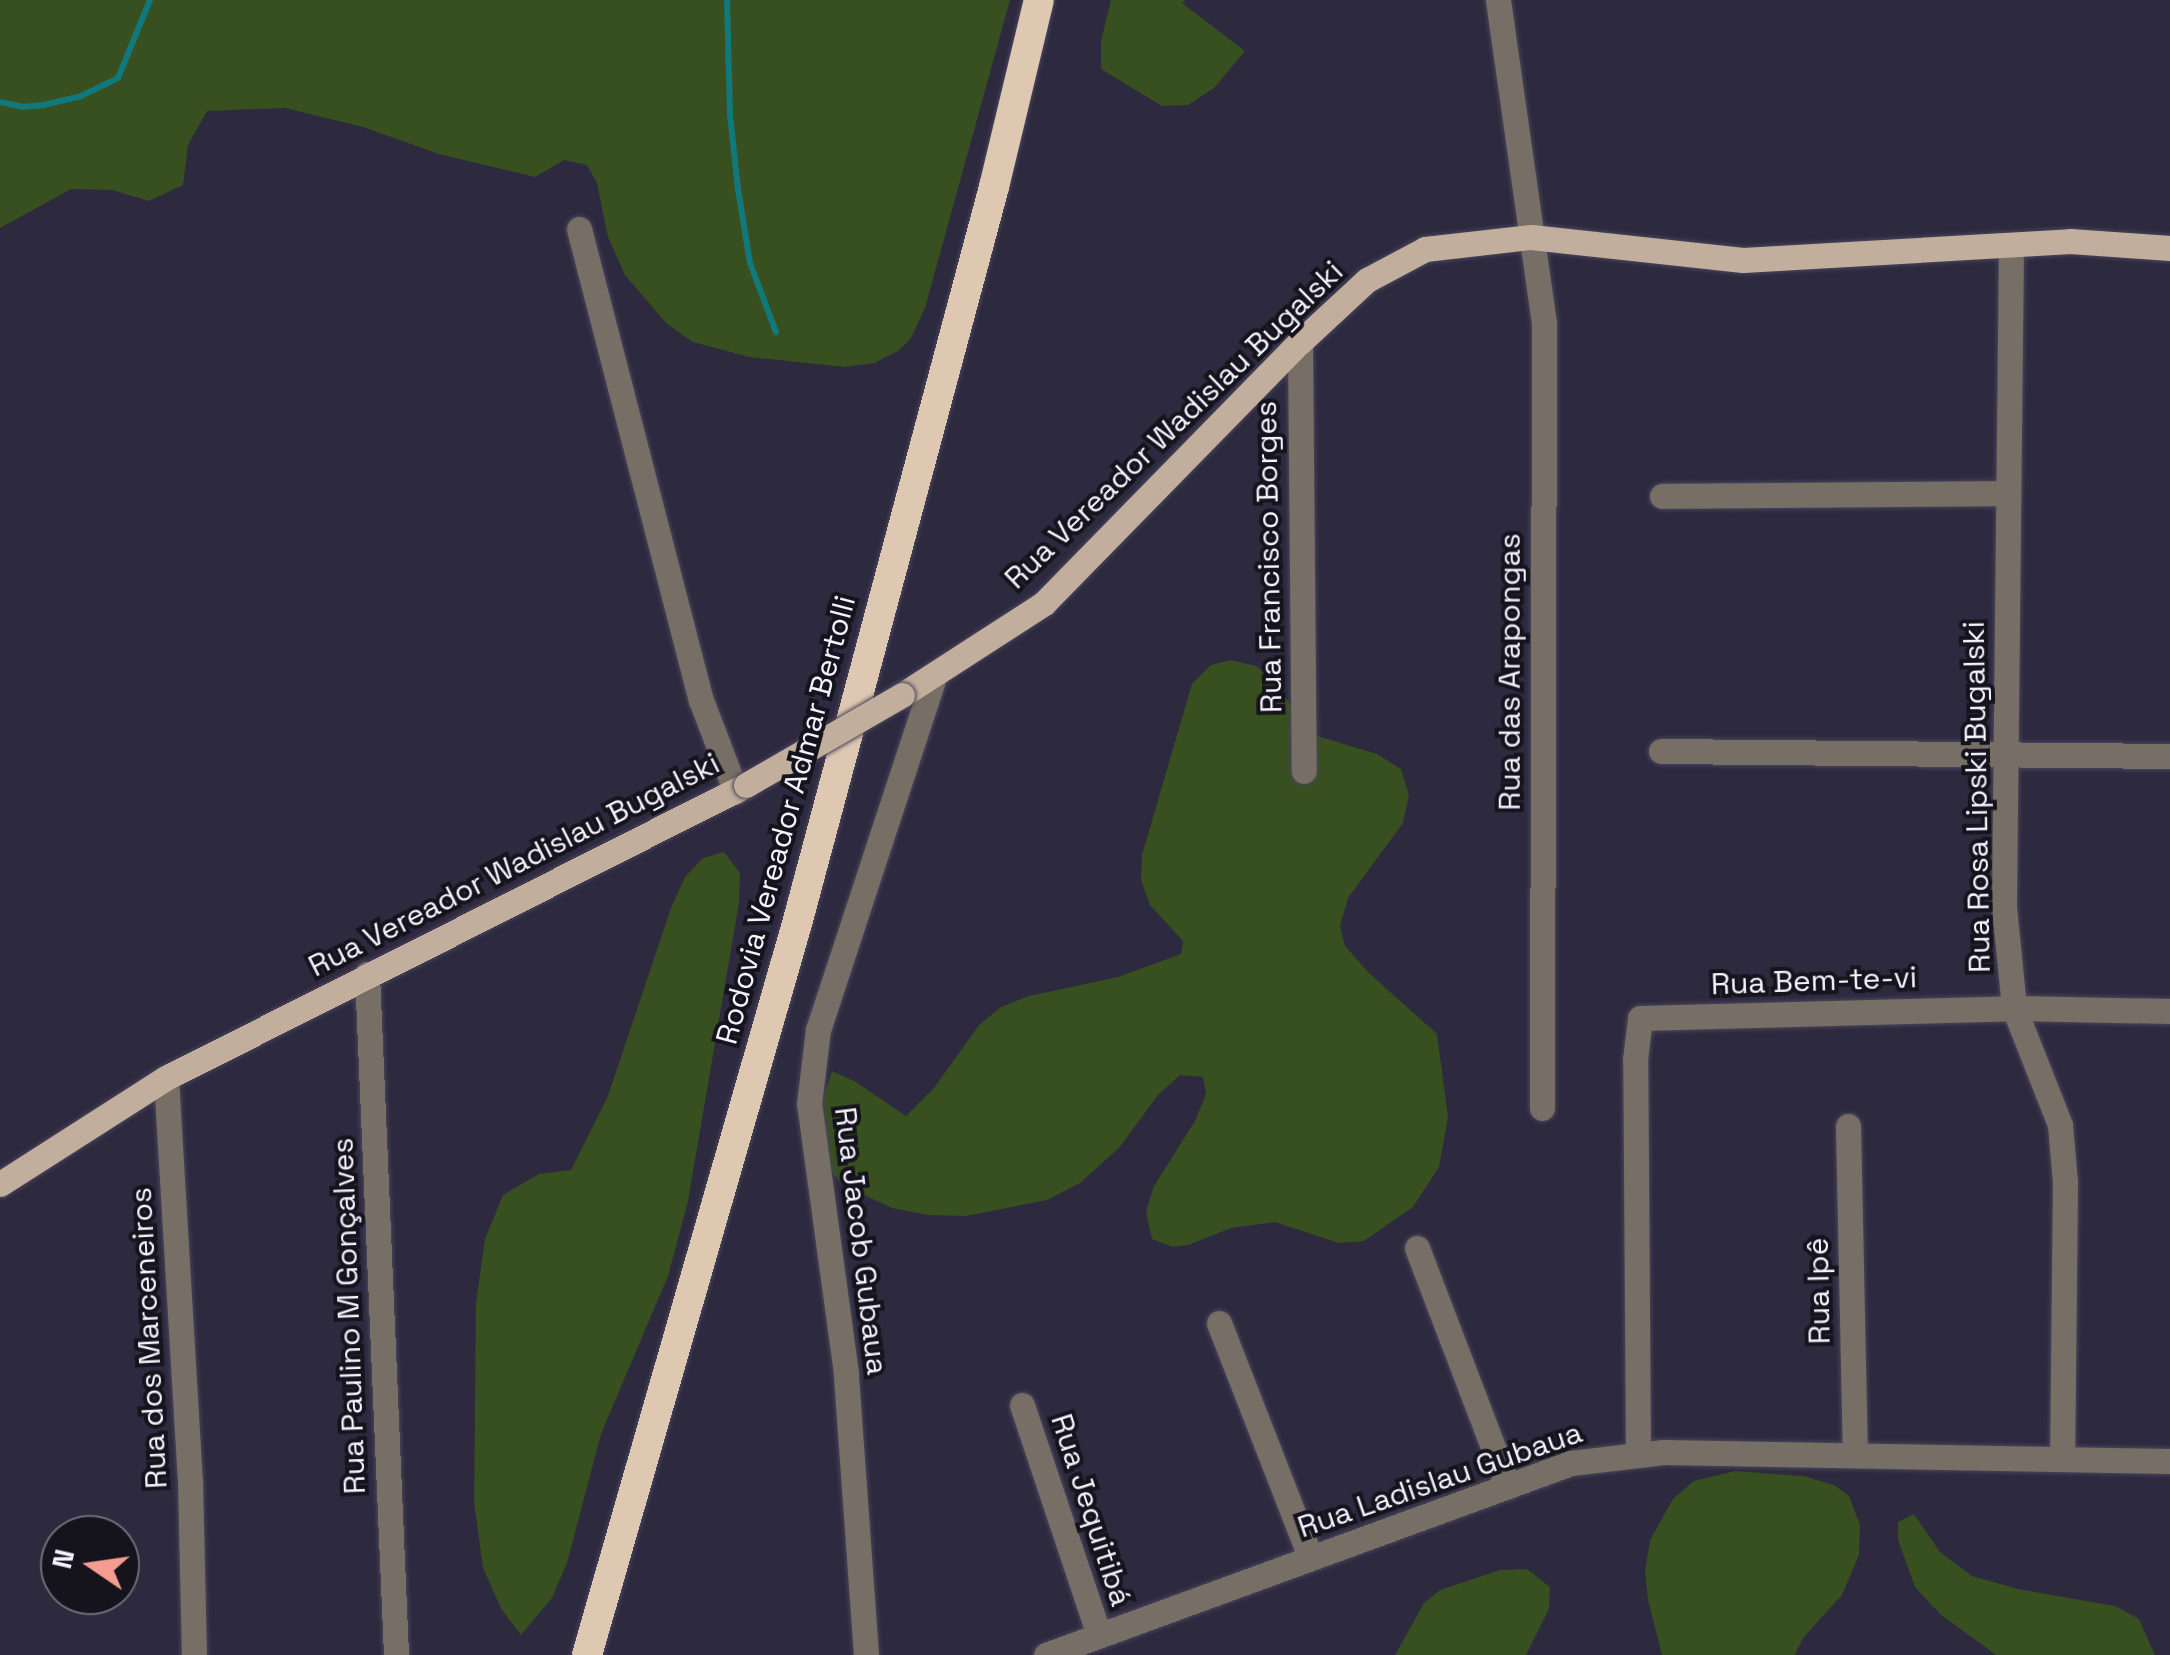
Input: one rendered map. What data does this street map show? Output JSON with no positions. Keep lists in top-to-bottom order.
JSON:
{
  "streets": {
    "highway": ["Rodovia Vereador Admar Bertolli"],
    "main road": ["Rua Vereador Wadislau Bugalski"],
    "street": [
      "Rua Francisco Borges",
      "Rua das Arapongas",
      "Rua Rosa Lipski Bugalski",
      "Rua Bem-te-vi",
      "Rua Jacob Gubaua",
      "Rua Ipê",
      "Rua Paulino M Gonçalves",
      "Rua dos Marceneiros",
      "Rua Ladislau Gubaua",
      "Rua Jequitibá"
    ]
  },
  "crossings": [
    ["Rua Vereador Wadislau Bugalski", "Rua Francisco Borges"],
    ["Rua Vereador Wadislau Bugalski", "Rua das Arapongas"],
    ["Rua Vereador Wadislau Bugalski", "Rua Rosa Lipski Bugalski"],
    ["Rua Vereador Wadislau Bugalski", "Rua Jacob Gubaua"],
    ["Rua Vereador Wadislau Bugalski", "Rua Paulino M Gonçalves"],
    ["Rua Vereador Wadislau Bugalski", "Rua dos Marceneiros"],
    ["Rua Rosa Lipski Bugalski", "Rua Bem-te-vi"],
    ["Rua Rosa Lipski Bugalski", "Rua Ladislau Gubaua"],
    ["Rua Bem-te-vi", "Rua Ladislau Gubaua"],
    ["Rua Ipê", "Rua Ladislau Gubaua"],
    ["Rua Ladislau Gubaua", "Rua Jequitibá"]
  ],
  "north": "left"
}
